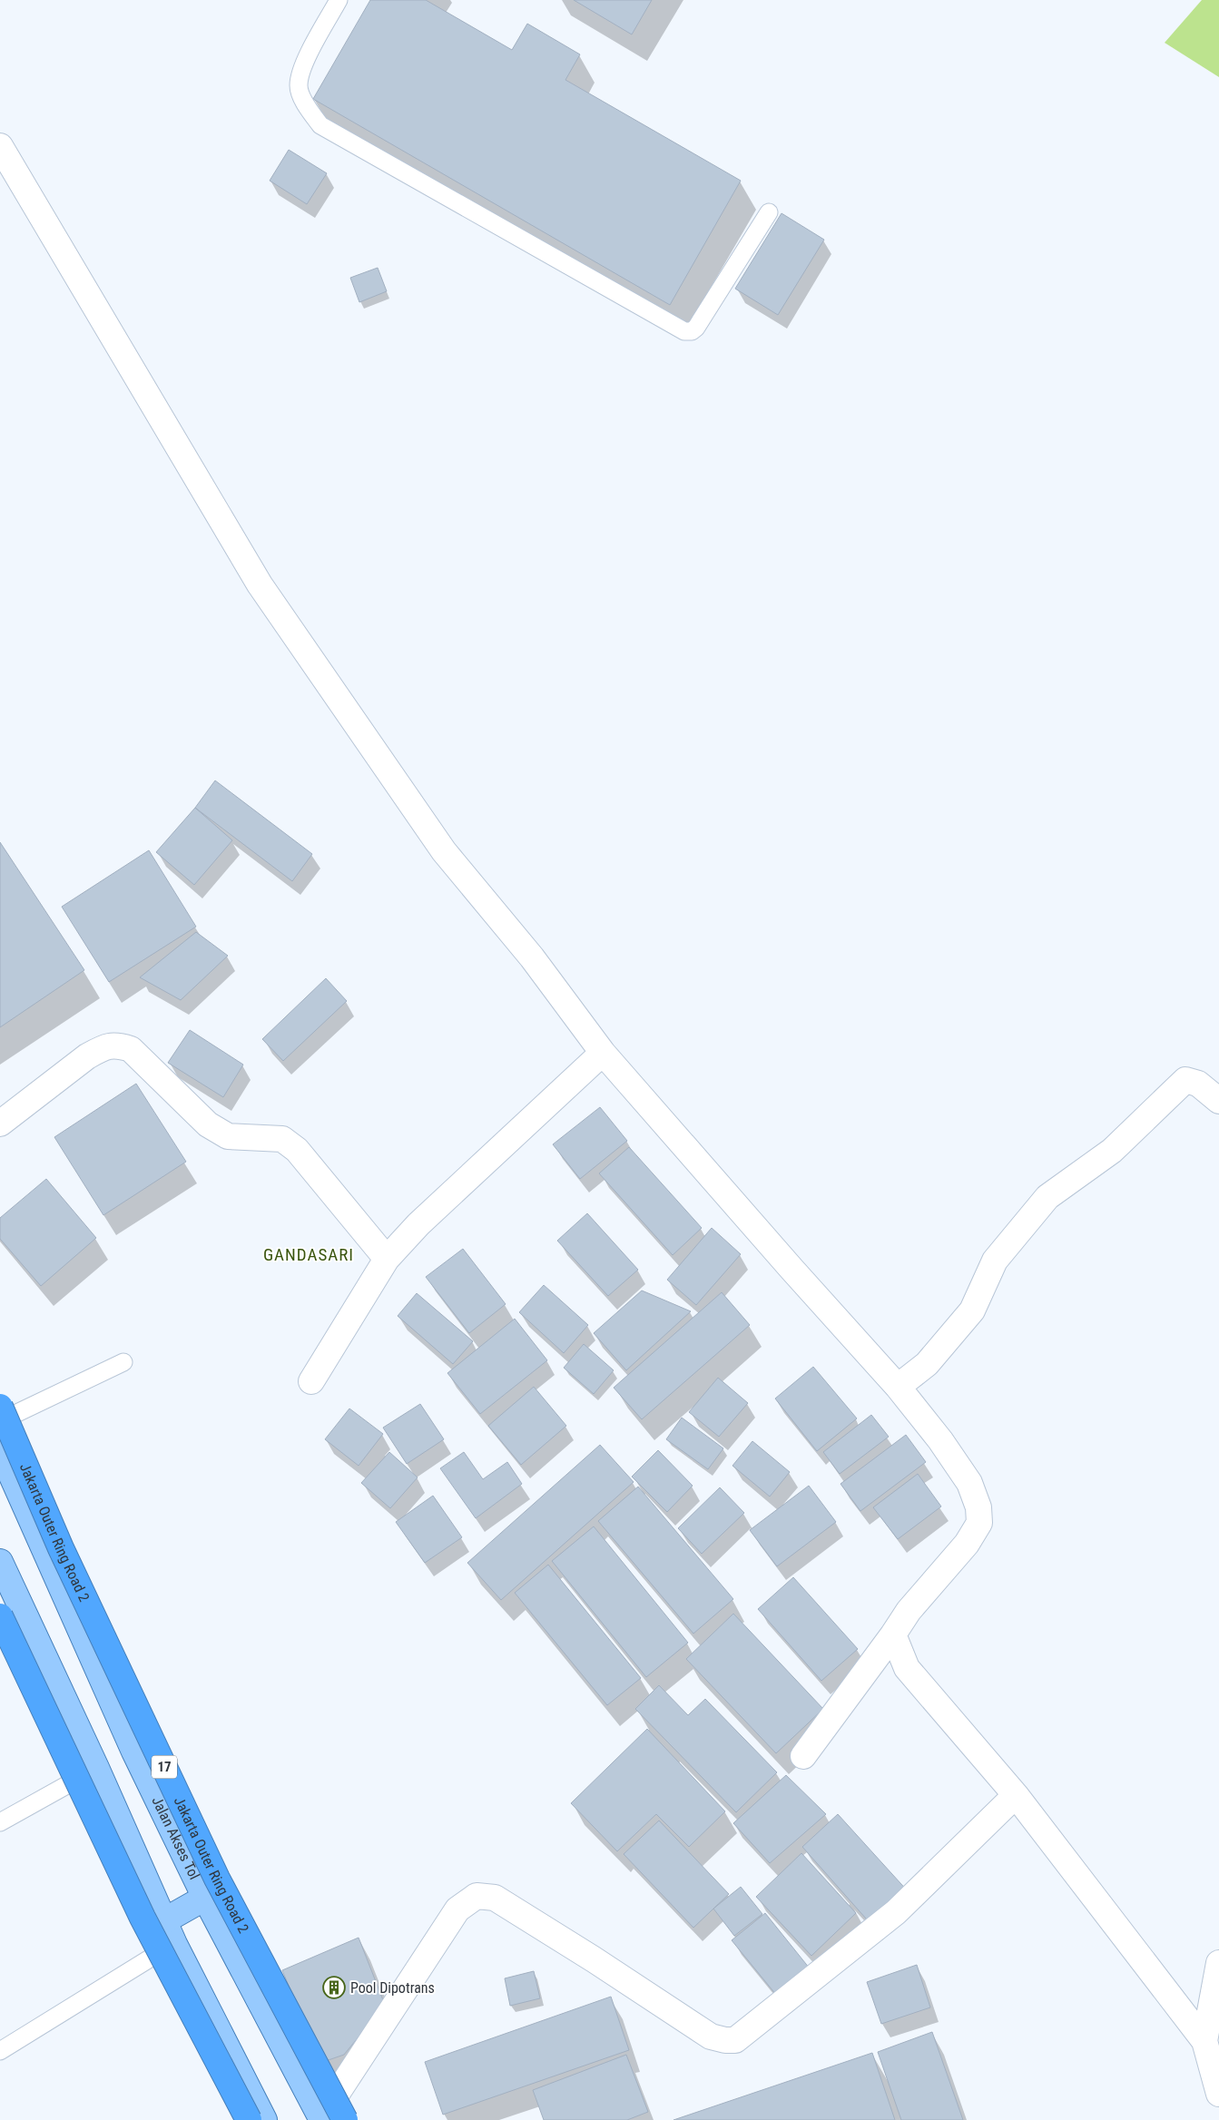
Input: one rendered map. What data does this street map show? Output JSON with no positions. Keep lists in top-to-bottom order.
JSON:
{
  "streets": {
    "highway": ["Jakarta Outer Ring Road 2", "17"],
    "main road": ["Jalan Akses Tol"]
  },
  "crossings": [
    ["Jakarta Outer Ring Road 2", "Jalan Akses Tol"]
  ],
  "districts": ["GANDASARI"],
  "places": {
    "building": ["Pool Dipotrans"]
  }
}
